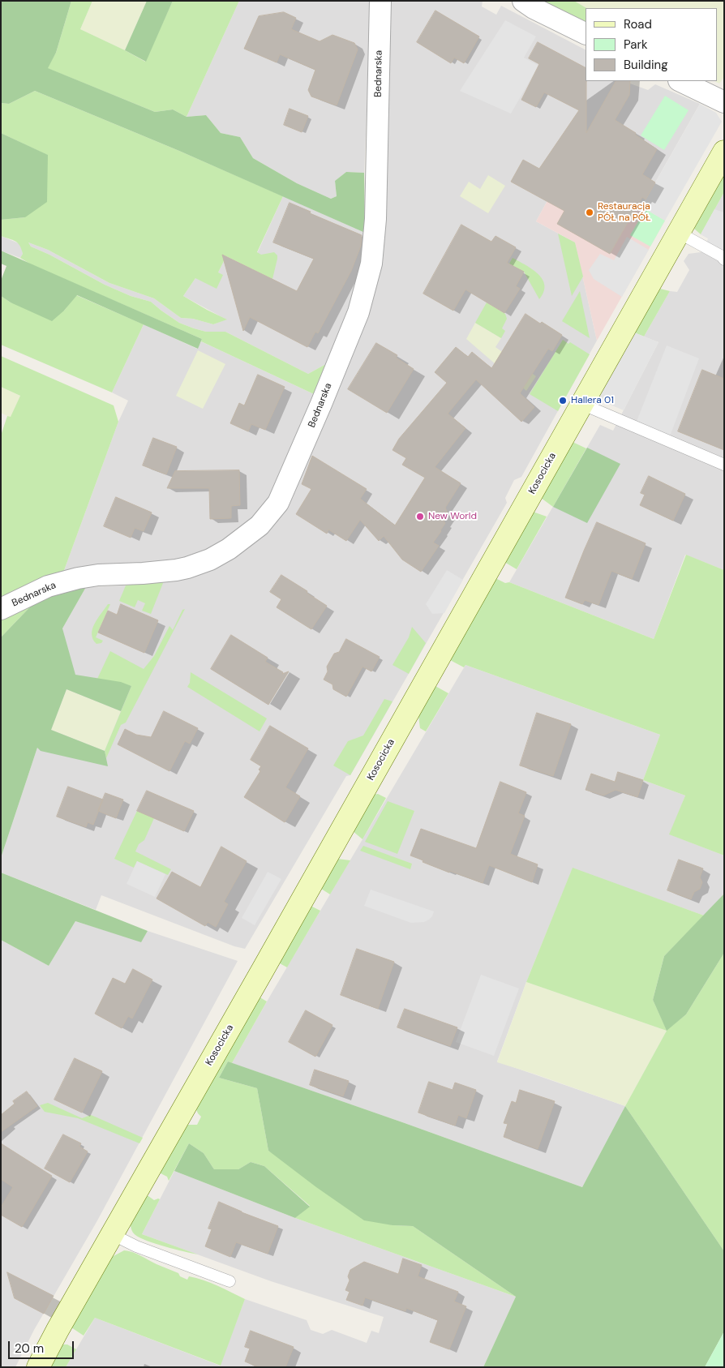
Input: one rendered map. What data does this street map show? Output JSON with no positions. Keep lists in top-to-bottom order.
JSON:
{
  "streets": {
    "street": ["Bednarska", "Kosocicka"]
  },
  "places": ["Restauracja PÓŁ na PÓŁ", "Hallera 01", "New World"],
  "legend": ["Road", "Park", "Building"],
  "scale_bar": "20 m"
}
